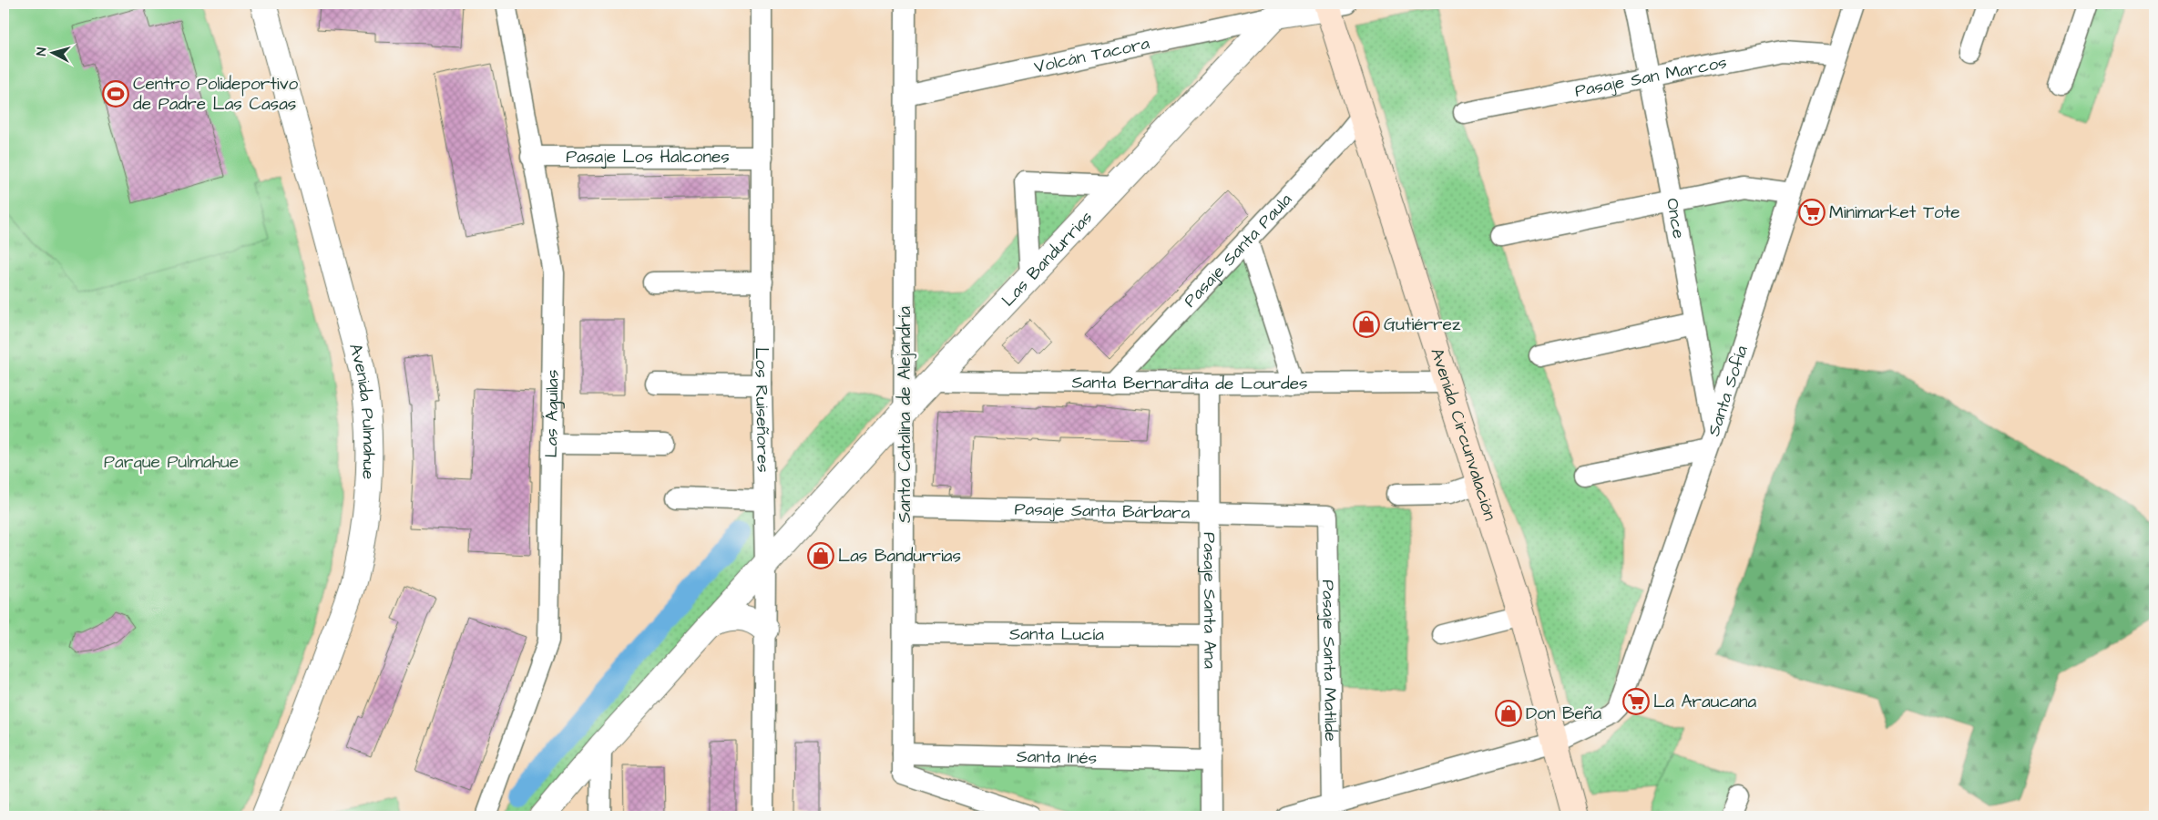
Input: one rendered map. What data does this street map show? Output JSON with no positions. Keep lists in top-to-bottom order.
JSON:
{
  "streets": {
    "main road": ["Avenida Circunvalación"],
    "street": [
      "Volcán Tacora",
      "Pasaje San Marcos",
      "Pasaje Los Halcones",
      "Once",
      "Pasaje Santa Paula",
      "Las Bandurrias",
      "Santa Bernardita de Lourdes",
      "Santa Sofía",
      "Los Ruiseñores",
      "Avenida Pulmahue",
      "Las Águilas",
      "Santa Catalina de Alejandría",
      "Pasaje Santa Bárbara",
      "Pasaje Santa Ana",
      "Santa Lucía",
      "Pasaje Santa Matilde",
      "Santa Inés"
    ]
  },
  "crossings": [
    ["Volcán Tacora", "Las Bandurrias"],
    ["Volcán Tacora", "Santa Catalina de Alejandría"],
    ["Pasaje San Marcos", "Once"],
    ["Pasaje San Marcos", "Santa Sofía"],
    ["Pasaje Los Halcones", "Los Ruiseñores"],
    ["Pasaje Los Halcones", "Las Águilas"],
    ["Once", "Santa Sofía"],
    ["Pasaje Santa Paula", "Santa Bernardita de Lourdes"],
    ["Pasaje Santa Paula", "Avenida Circunvalación"],
    ["Las Bandurrias", "Santa Bernardita de Lourdes"],
    ["Las Bandurrias", "Los Ruiseñores"],
    ["Las Bandurrias", "Santa Catalina de Alejandría"],
    ["Santa Bernardita de Lourdes", "Avenida Circunvalación"],
    ["Santa Bernardita de Lourdes", "Pasaje Santa Ana"],
    ["Santa Sofía", "Avenida Circunvalación"],
    ["Santa Catalina de Alejandría", "Pasaje Santa Bárbara"],
    ["Santa Catalina de Alejandría", "Santa Lucía"],
    ["Santa Catalina de Alejandría", "Santa Inés"],
    ["Pasaje Santa Bárbara", "Pasaje Santa Ana"],
    ["Pasaje Santa Bárbara", "Pasaje Santa Matilde"],
    ["Pasaje Santa Ana", "Santa Lucía"],
    ["Pasaje Santa Ana", "Santa Inés"]
  ],
  "parks": ["Parque Pulmahue"],
  "places": {
    "sports": ["Centro Polideportivo de Padre Las Casas"],
    "supermarket": ["Minimarket Tote", "La Araucana"],
    "shop": ["Gutiérrez", "Las Bandurrias", "Don Beña"]
  },
  "north": "left"
}
